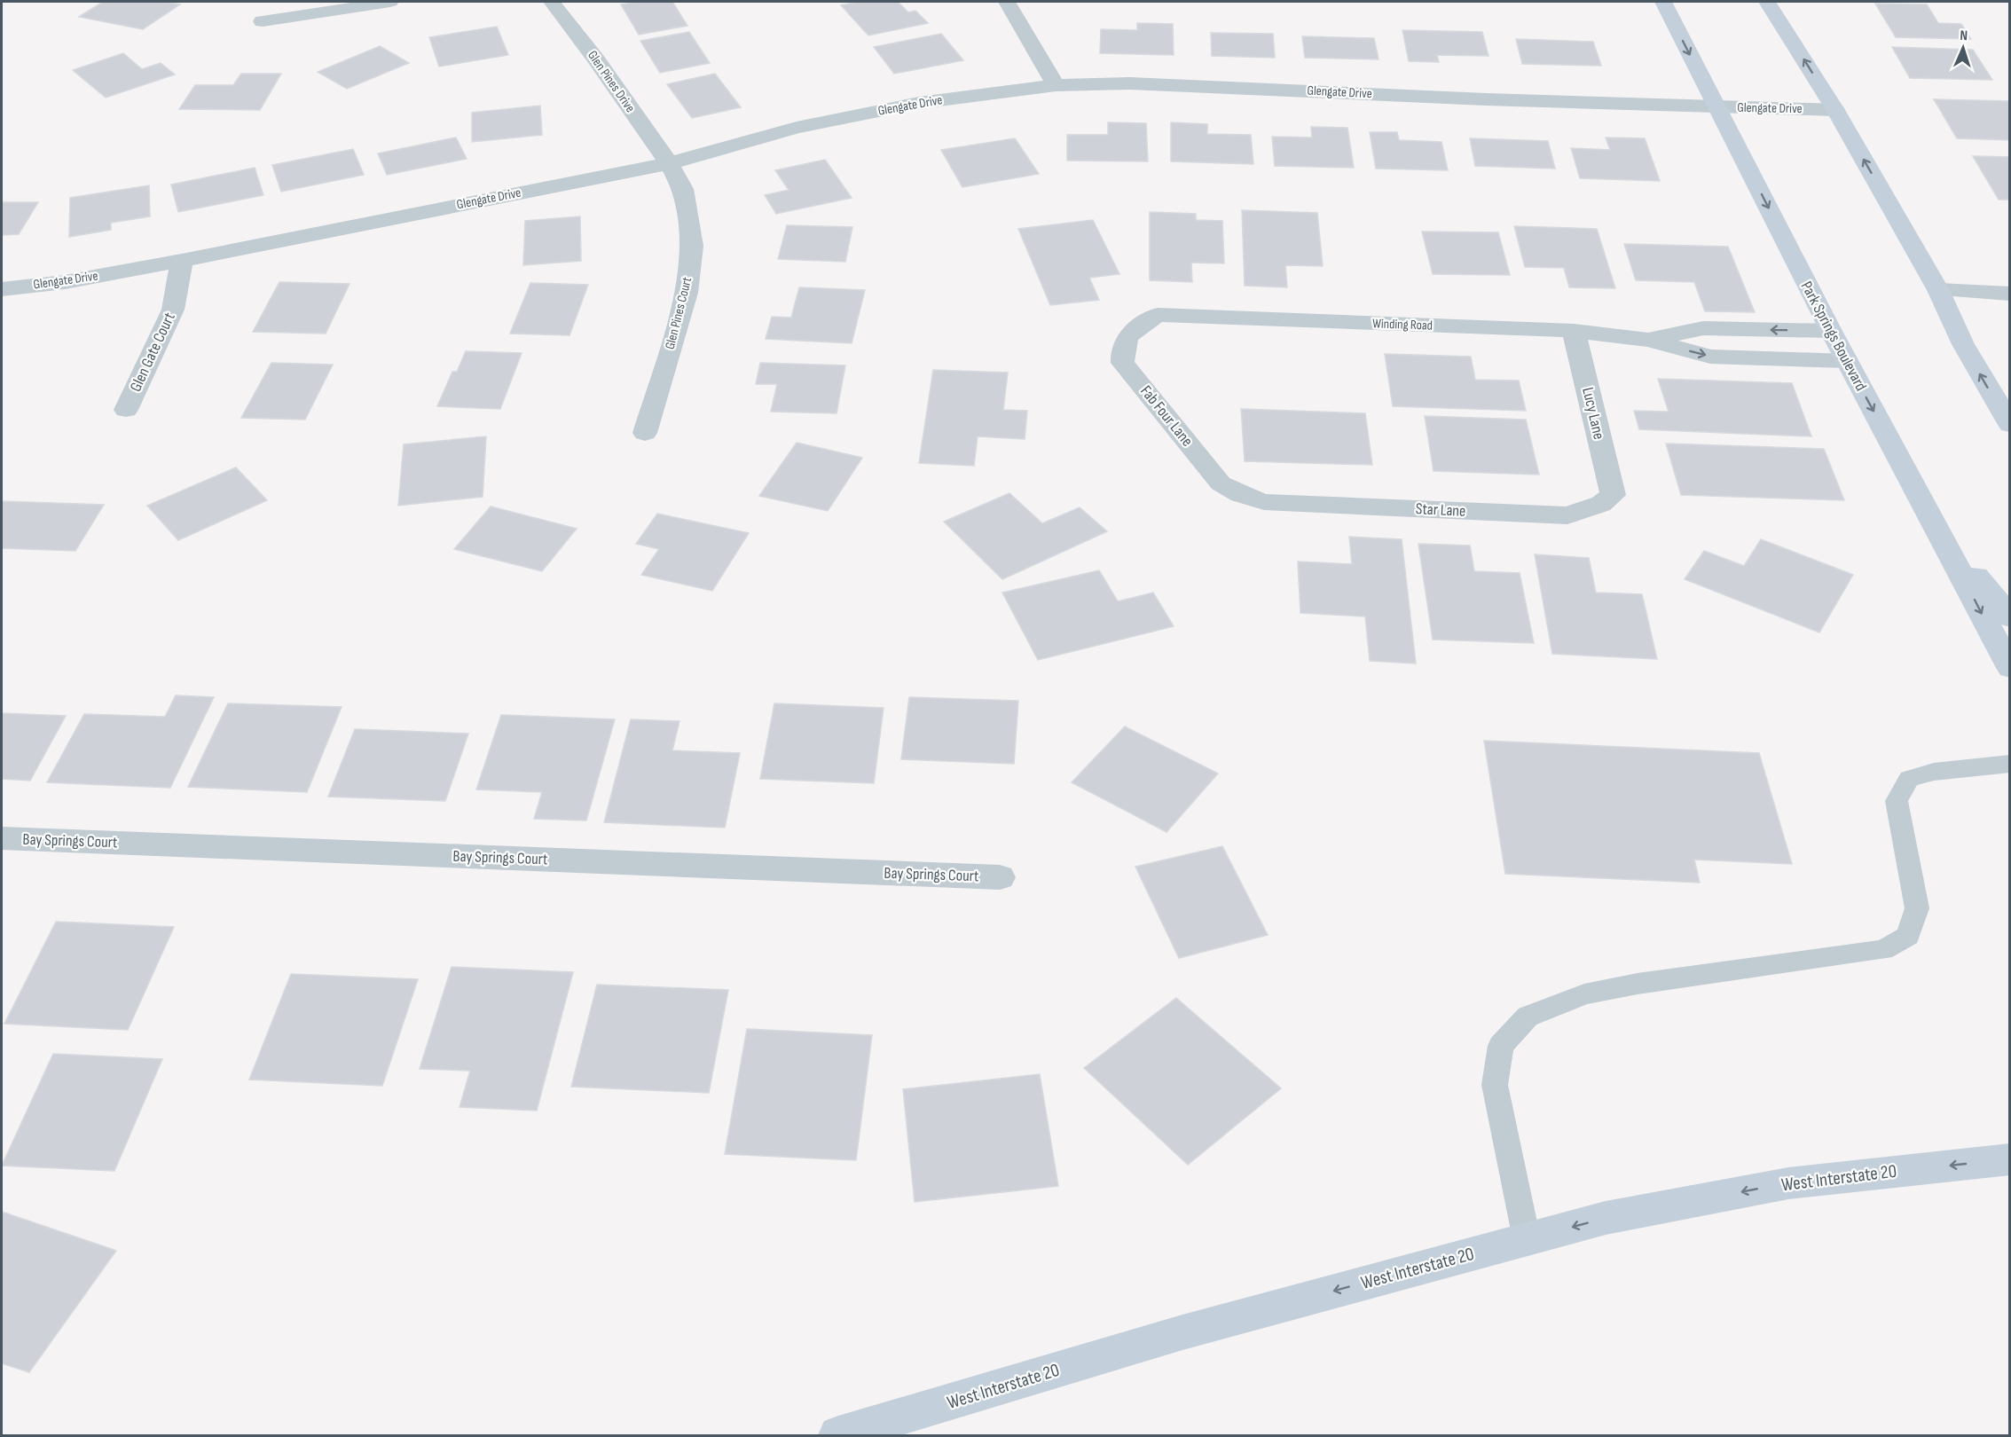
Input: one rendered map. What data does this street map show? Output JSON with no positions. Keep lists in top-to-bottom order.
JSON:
{
  "streets": {
    "main road": ["Park Springs Boulevard", "West Interstate 20"],
    "street": [
      "Glen Pines Drive",
      "Glengate Drive",
      "Glen Pines Court",
      "Winding Road",
      "Glen Gate Court",
      "Lucy Lane",
      "Fab Four Lane",
      "Star Lane",
      "Bay Springs Court"
    ]
  },
  "crossings": [
    ["Glen Pines Drive", "Glengate Drive"],
    ["Glen Pines Drive", "Glen Pines Court"],
    ["Glengate Drive", "Glen Pines Court"],
    ["Glengate Drive", "Park Springs Boulevard"],
    ["Glengate Drive", "Glen Gate Court"],
    ["Winding Road", "Park Springs Boulevard"],
    ["Winding Road", "Lucy Lane"],
    ["Winding Road", "Fab Four Lane"],
    ["Lucy Lane", "Star Lane"],
    ["Fab Four Lane", "Star Lane"]
  ],
  "one_way": ["West Interstate 20"],
  "north": "top"
}
